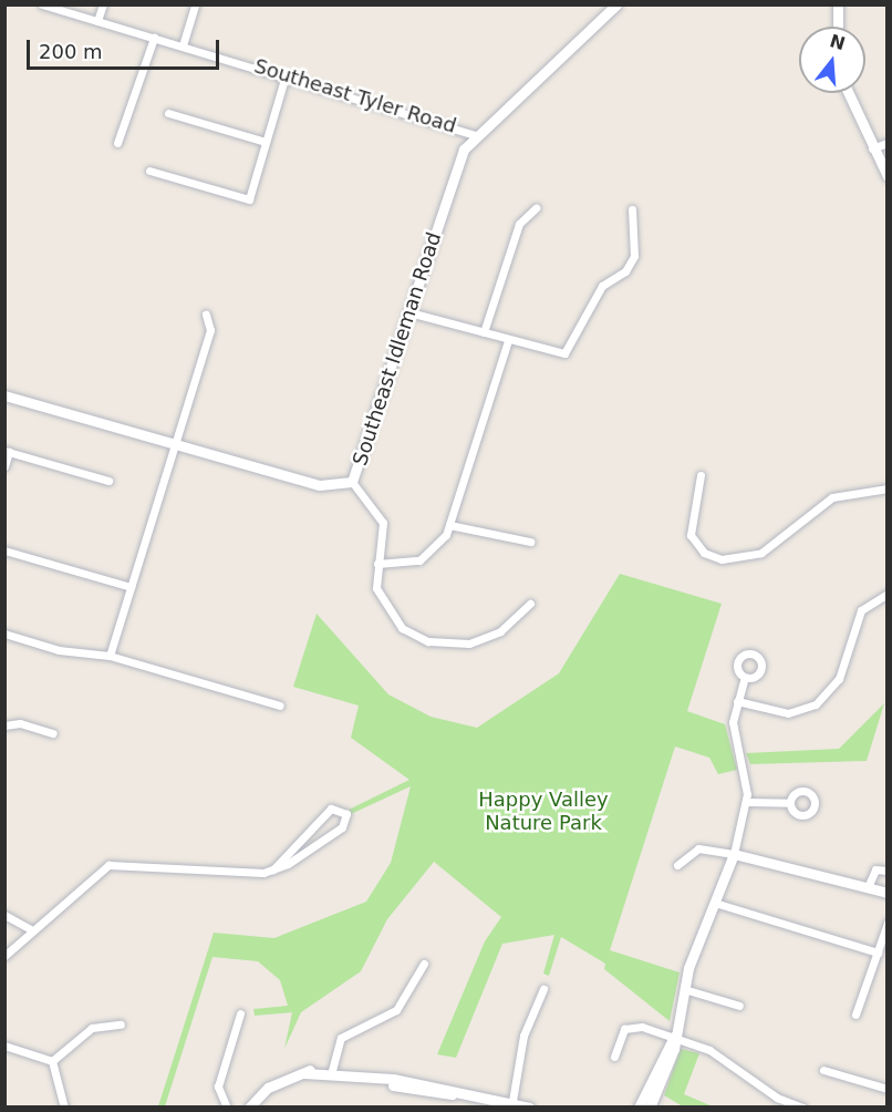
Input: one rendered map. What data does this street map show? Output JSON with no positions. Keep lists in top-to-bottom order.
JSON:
{
  "streets": {
    "main road": ["Southeast Idleman Road"],
    "street": ["Southeast Tyler Road"]
  },
  "crossings": [
    ["Southeast Tyler Road", "Southeast Idleman Road"]
  ],
  "parks": ["Happy Valley Nature Park"],
  "scale_bar": "200 m",
  "north": "top"
}
